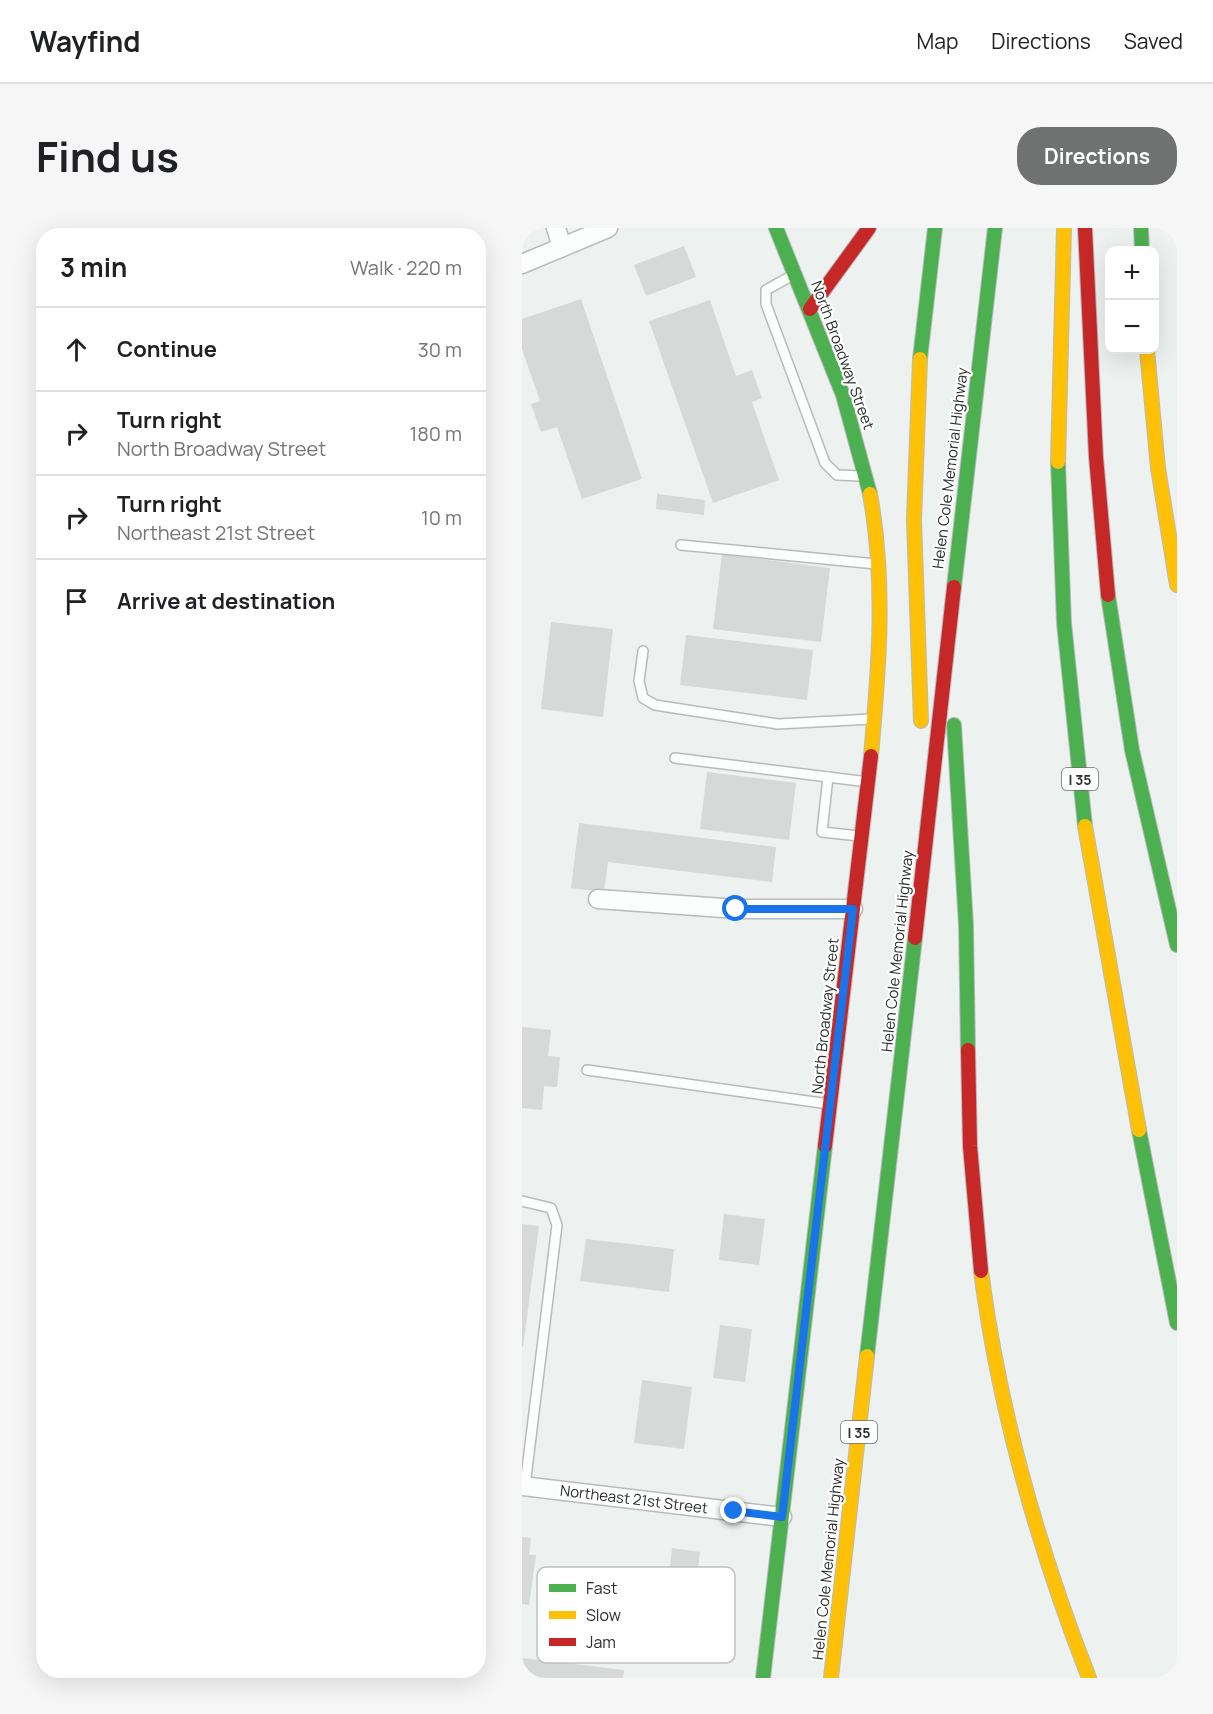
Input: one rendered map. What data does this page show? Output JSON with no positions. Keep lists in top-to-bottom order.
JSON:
{
  "streets": {
    "main road": ["North Broadway Street", "Helen Cole Memorial Highway", "I 35"],
    "street": ["Northeast 21st Street"]
  },
  "crossings": [
    ["North Broadway Street", "Northeast 21st Street"]
  ],
  "legend": ["Fast", "Slow", "Jam"],
  "page": {
    "header": "Wayfind",
    "nav": ["Map", "Directions", "Saved"],
    "title": "Find us",
    "buttons": "Directions",
    "heading": ["3 min", "Walk · 220 m"],
    "map_buttons": ["+", "−"],
    "list": [
      ["Continue", "30 m"],
      ["Turn right", "North Broadway Street", "180 m"],
      ["Turn right", "Northeast 21st Street", "10 m"],
      "Arrive at destination"
    ]
  }
}
